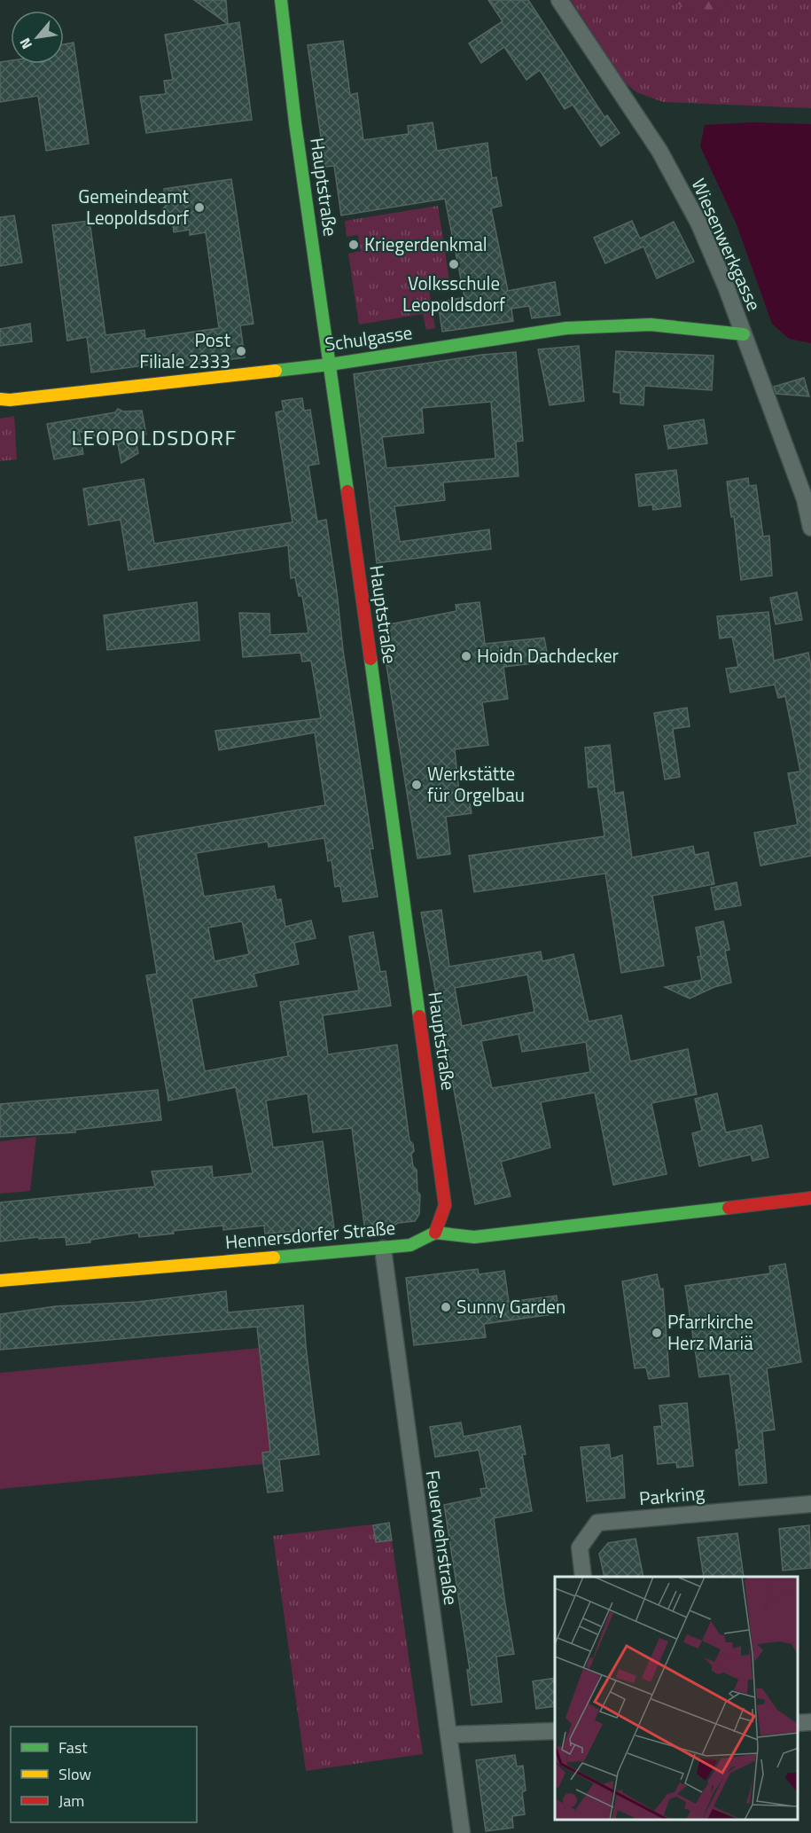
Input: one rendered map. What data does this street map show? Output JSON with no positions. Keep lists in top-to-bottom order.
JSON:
{
  "streets": {
    "street": [
      "Hauptstraße",
      "Wiesenwerkgasse",
      "Schulgasse",
      "Hennersdorfer Straße",
      "Parkring",
      "Feuerwehrstraße"
    ]
  },
  "crossings": [
    ["Hauptstraße", "Schulgasse"],
    ["Hauptstraße", "Hennersdorfer Straße"],
    ["Wiesenwerkgasse", "Schulgasse"],
    ["Hennersdorfer Straße", "Feuerwehrstraße"]
  ],
  "districts": ["LEOPOLDSDORF"],
  "places": [
    "Gemeindeamt Leopoldsdorf",
    "Kriegerdenkmal",
    "Volksschule Leopoldsdorf",
    "Post Filiale 2333",
    "Hoidn Dachdecker",
    "Werkstätte für Orgelbau",
    "Sunny Garden",
    "Pfarrkirche Herz Mariä"
  ],
  "legend": ["Fast", "Slow", "Jam"],
  "north": "bottom left"
}
